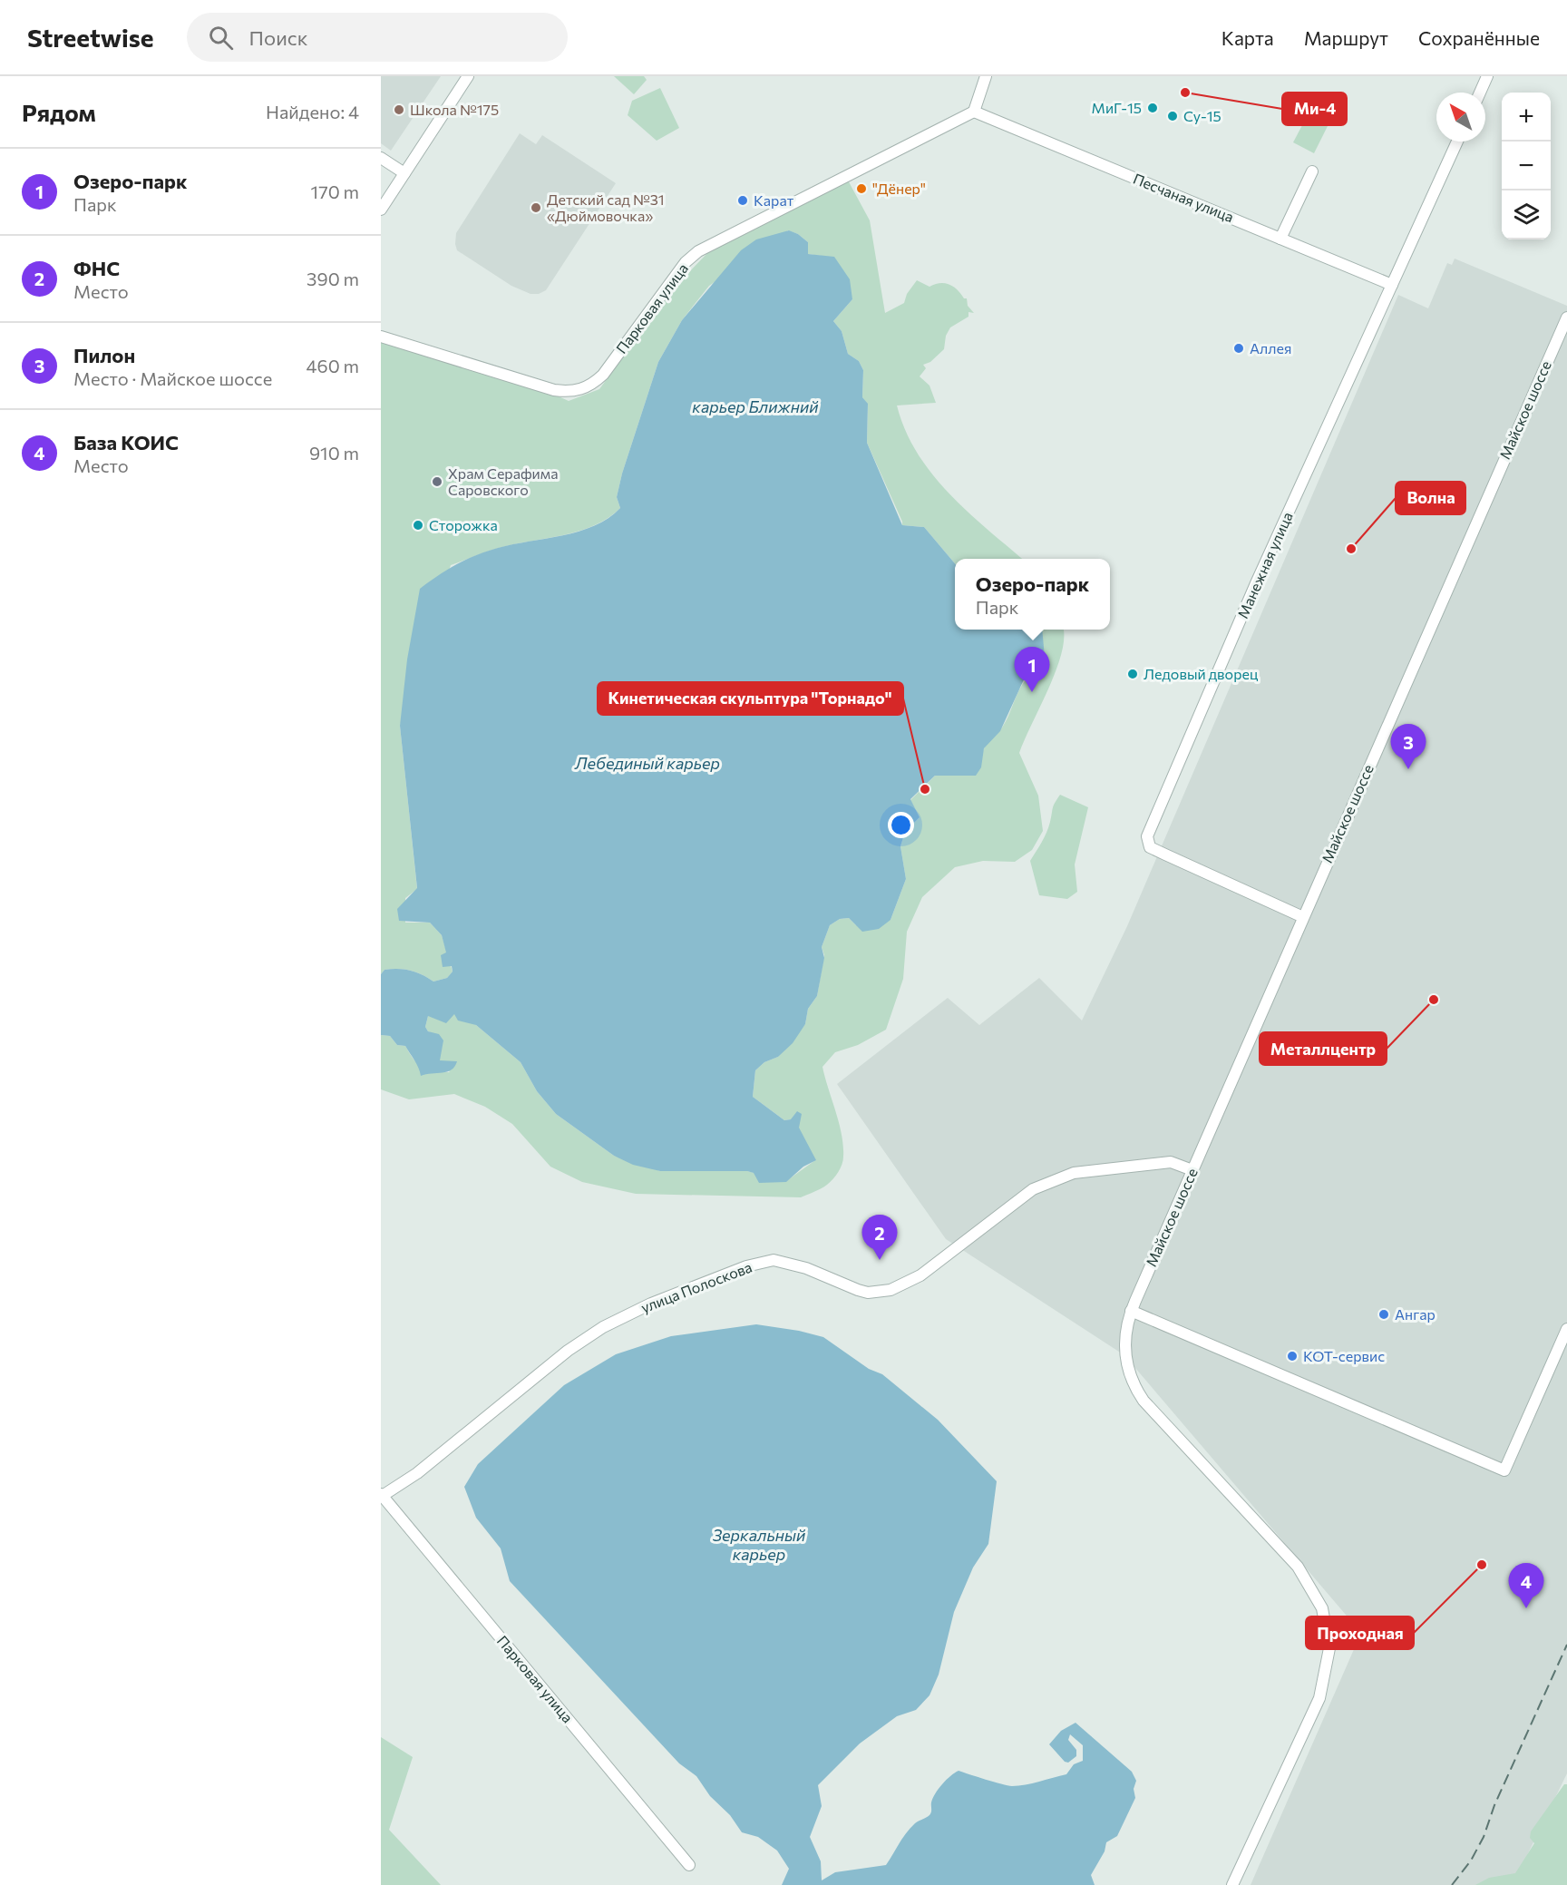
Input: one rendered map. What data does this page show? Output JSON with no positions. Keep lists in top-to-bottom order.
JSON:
{
  "streets": {
    "street": [
      "Песчаная улица",
      "Парковая улица",
      "Майское шоссе",
      "Манежная улица",
      "улица Полоскова"
    ]
  },
  "crossings": [
    ["Песчаная улица", "Парковая улица"],
    ["Песчаная улица", "Манежная улица"],
    ["Парковая улица", "улица Полоскова"],
    ["Майское шоссе", "Манежная улица"],
    ["Майское шоссе", "улица Полоскова"]
  ],
  "water": ["карьер Ближний", "Лебединый карьер", "Зеркальный карьер"],
  "places": [
    "Ми-4",
    "МиГ-15",
    "Школа №175",
    "Су-15",
    "\"Дёнер\"",
    "Карат",
    "Детский сад №31 «Дюймовочка»",
    "Аллея",
    "Храм Серафима Саровского",
    "Сторожка",
    "Волна",
    "Ледовый дворец",
    "Кинетическая скульптура \"Торнадо\"",
    "Металлцентр",
    "Ангар",
    "КОТ-сервис",
    "Проходная"
  ],
  "north": "top left",
  "page": {
    "header": "Streetwise",
    "search": "Поиск",
    "nav": ["Карта", "Маршрут", "Сохранённые"],
    "heading": ["Рядом", "Найдено: 4"],
    "map_buttons": ["+", "−"],
    "list": [
      {
        "mark": "1",
        "name": "Озеро-парк",
        "note": "Парк",
        "value": "170 m"
      },
      {
        "mark": "2",
        "name": "ФНС",
        "note": "Место",
        "value": "390 m"
      },
      {
        "mark": "3",
        "name": "Пилон",
        "note": "Место · Майское шоссе",
        "value": "460 m"
      },
      {
        "mark": "4",
        "name": "База КОИС",
        "note": "Место",
        "value": "910 m"
      }
    ],
    "popup": ["Озеро-парк", "Парк"],
    "pins": [
      "1",
      "3",
      "2",
      "4"
    ]
  }
}
